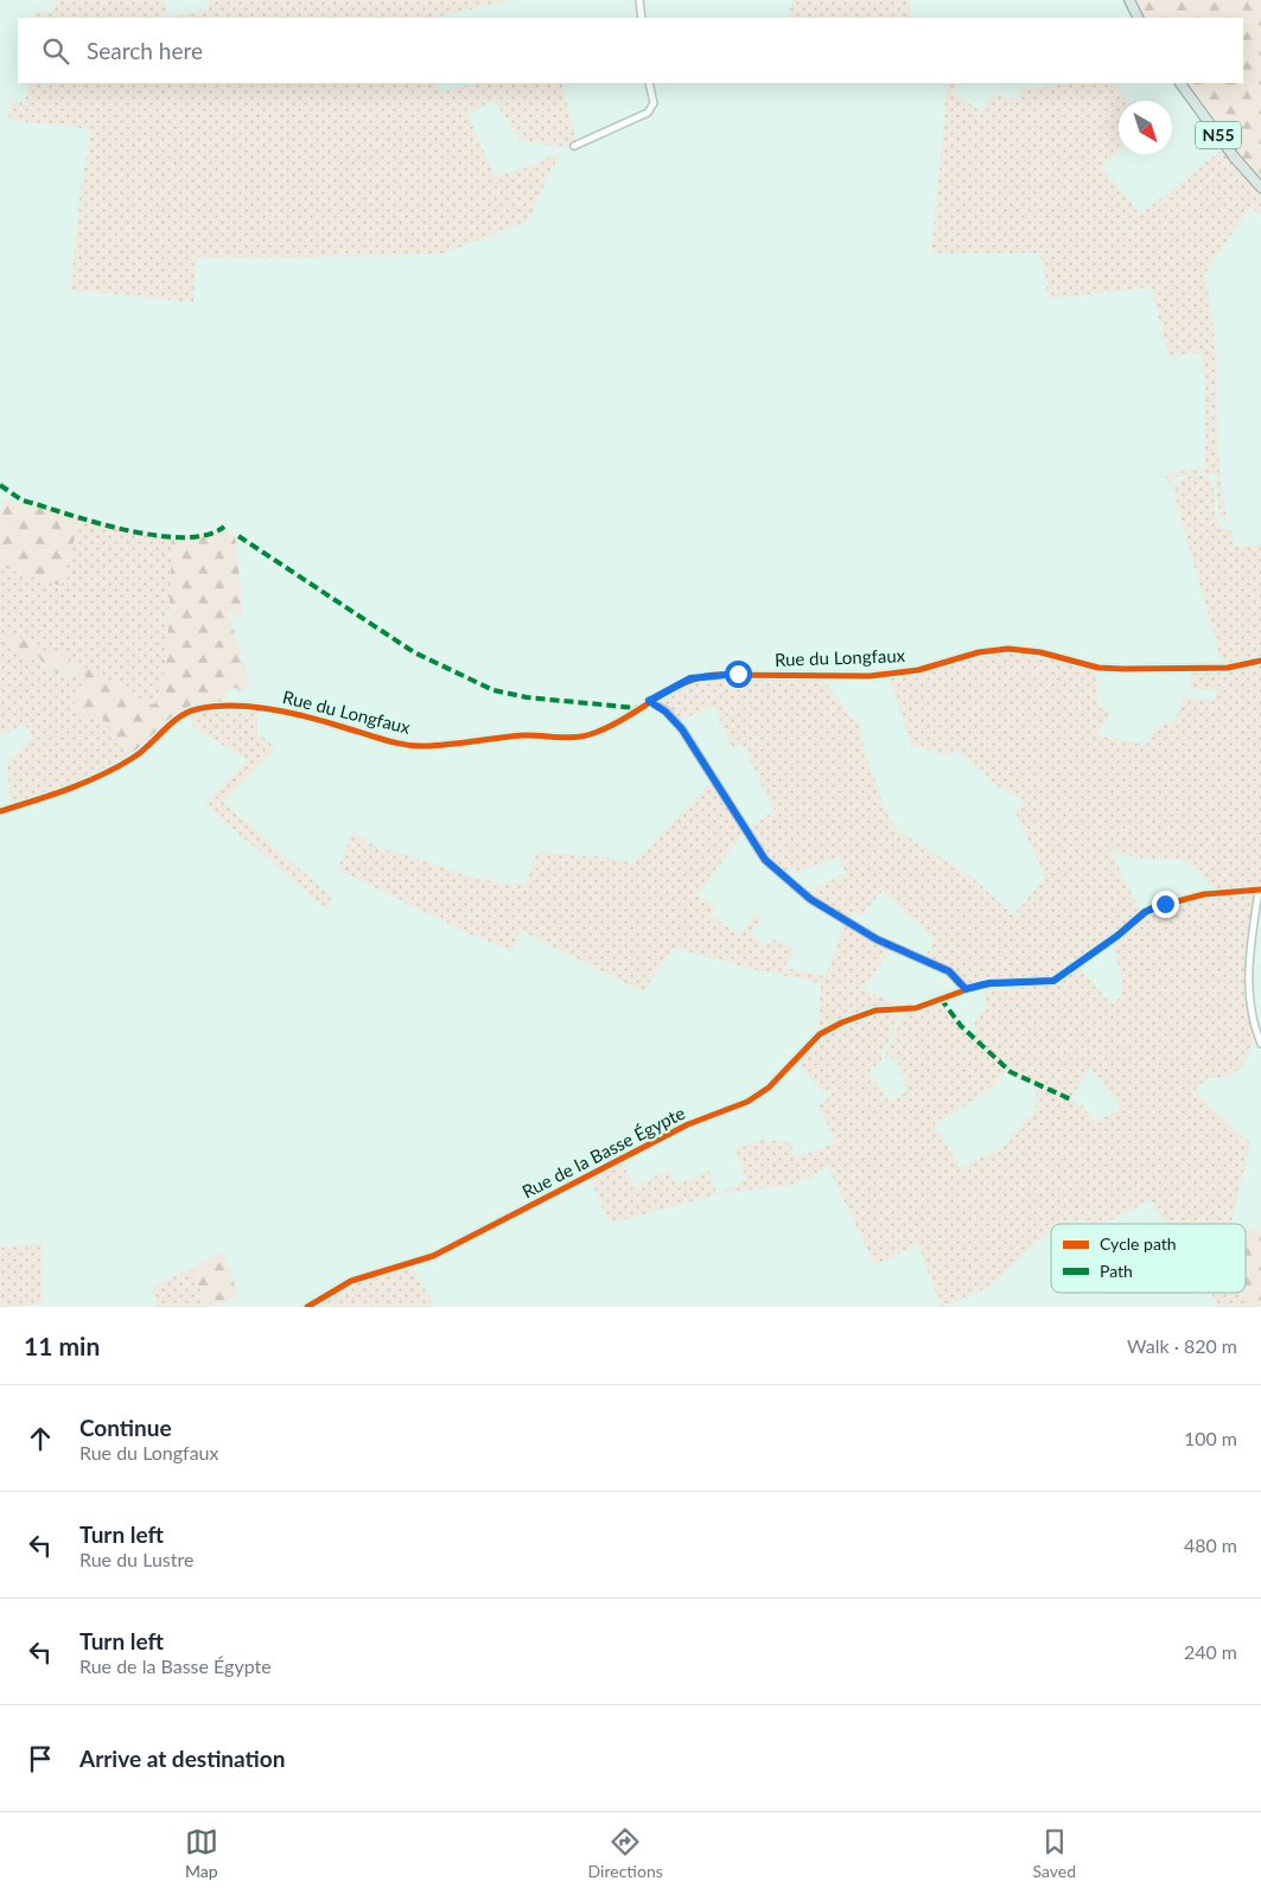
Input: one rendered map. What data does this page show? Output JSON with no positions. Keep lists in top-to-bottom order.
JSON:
{
  "streets": {
    "main road": ["N55"],
    "street": ["Rue du Longfaux", "Rue de la Basse Égypte"]
  },
  "legend": ["Cycle path", "Path"],
  "north": "bottom right",
  "page": {
    "search": "Search here",
    "heading": ["11 min", "Walk · 820 m"],
    "list": [
      ["Continue", "Rue du Longfaux", "100 m"],
      ["Turn left", "Rue du Lustre", "480 m"],
      ["Turn left", "Rue de la Basse Égypte", "240 m"],
      "Arrive at destination"
    ],
    "nav": ["Map", "Directions", "Saved"]
  }
}
